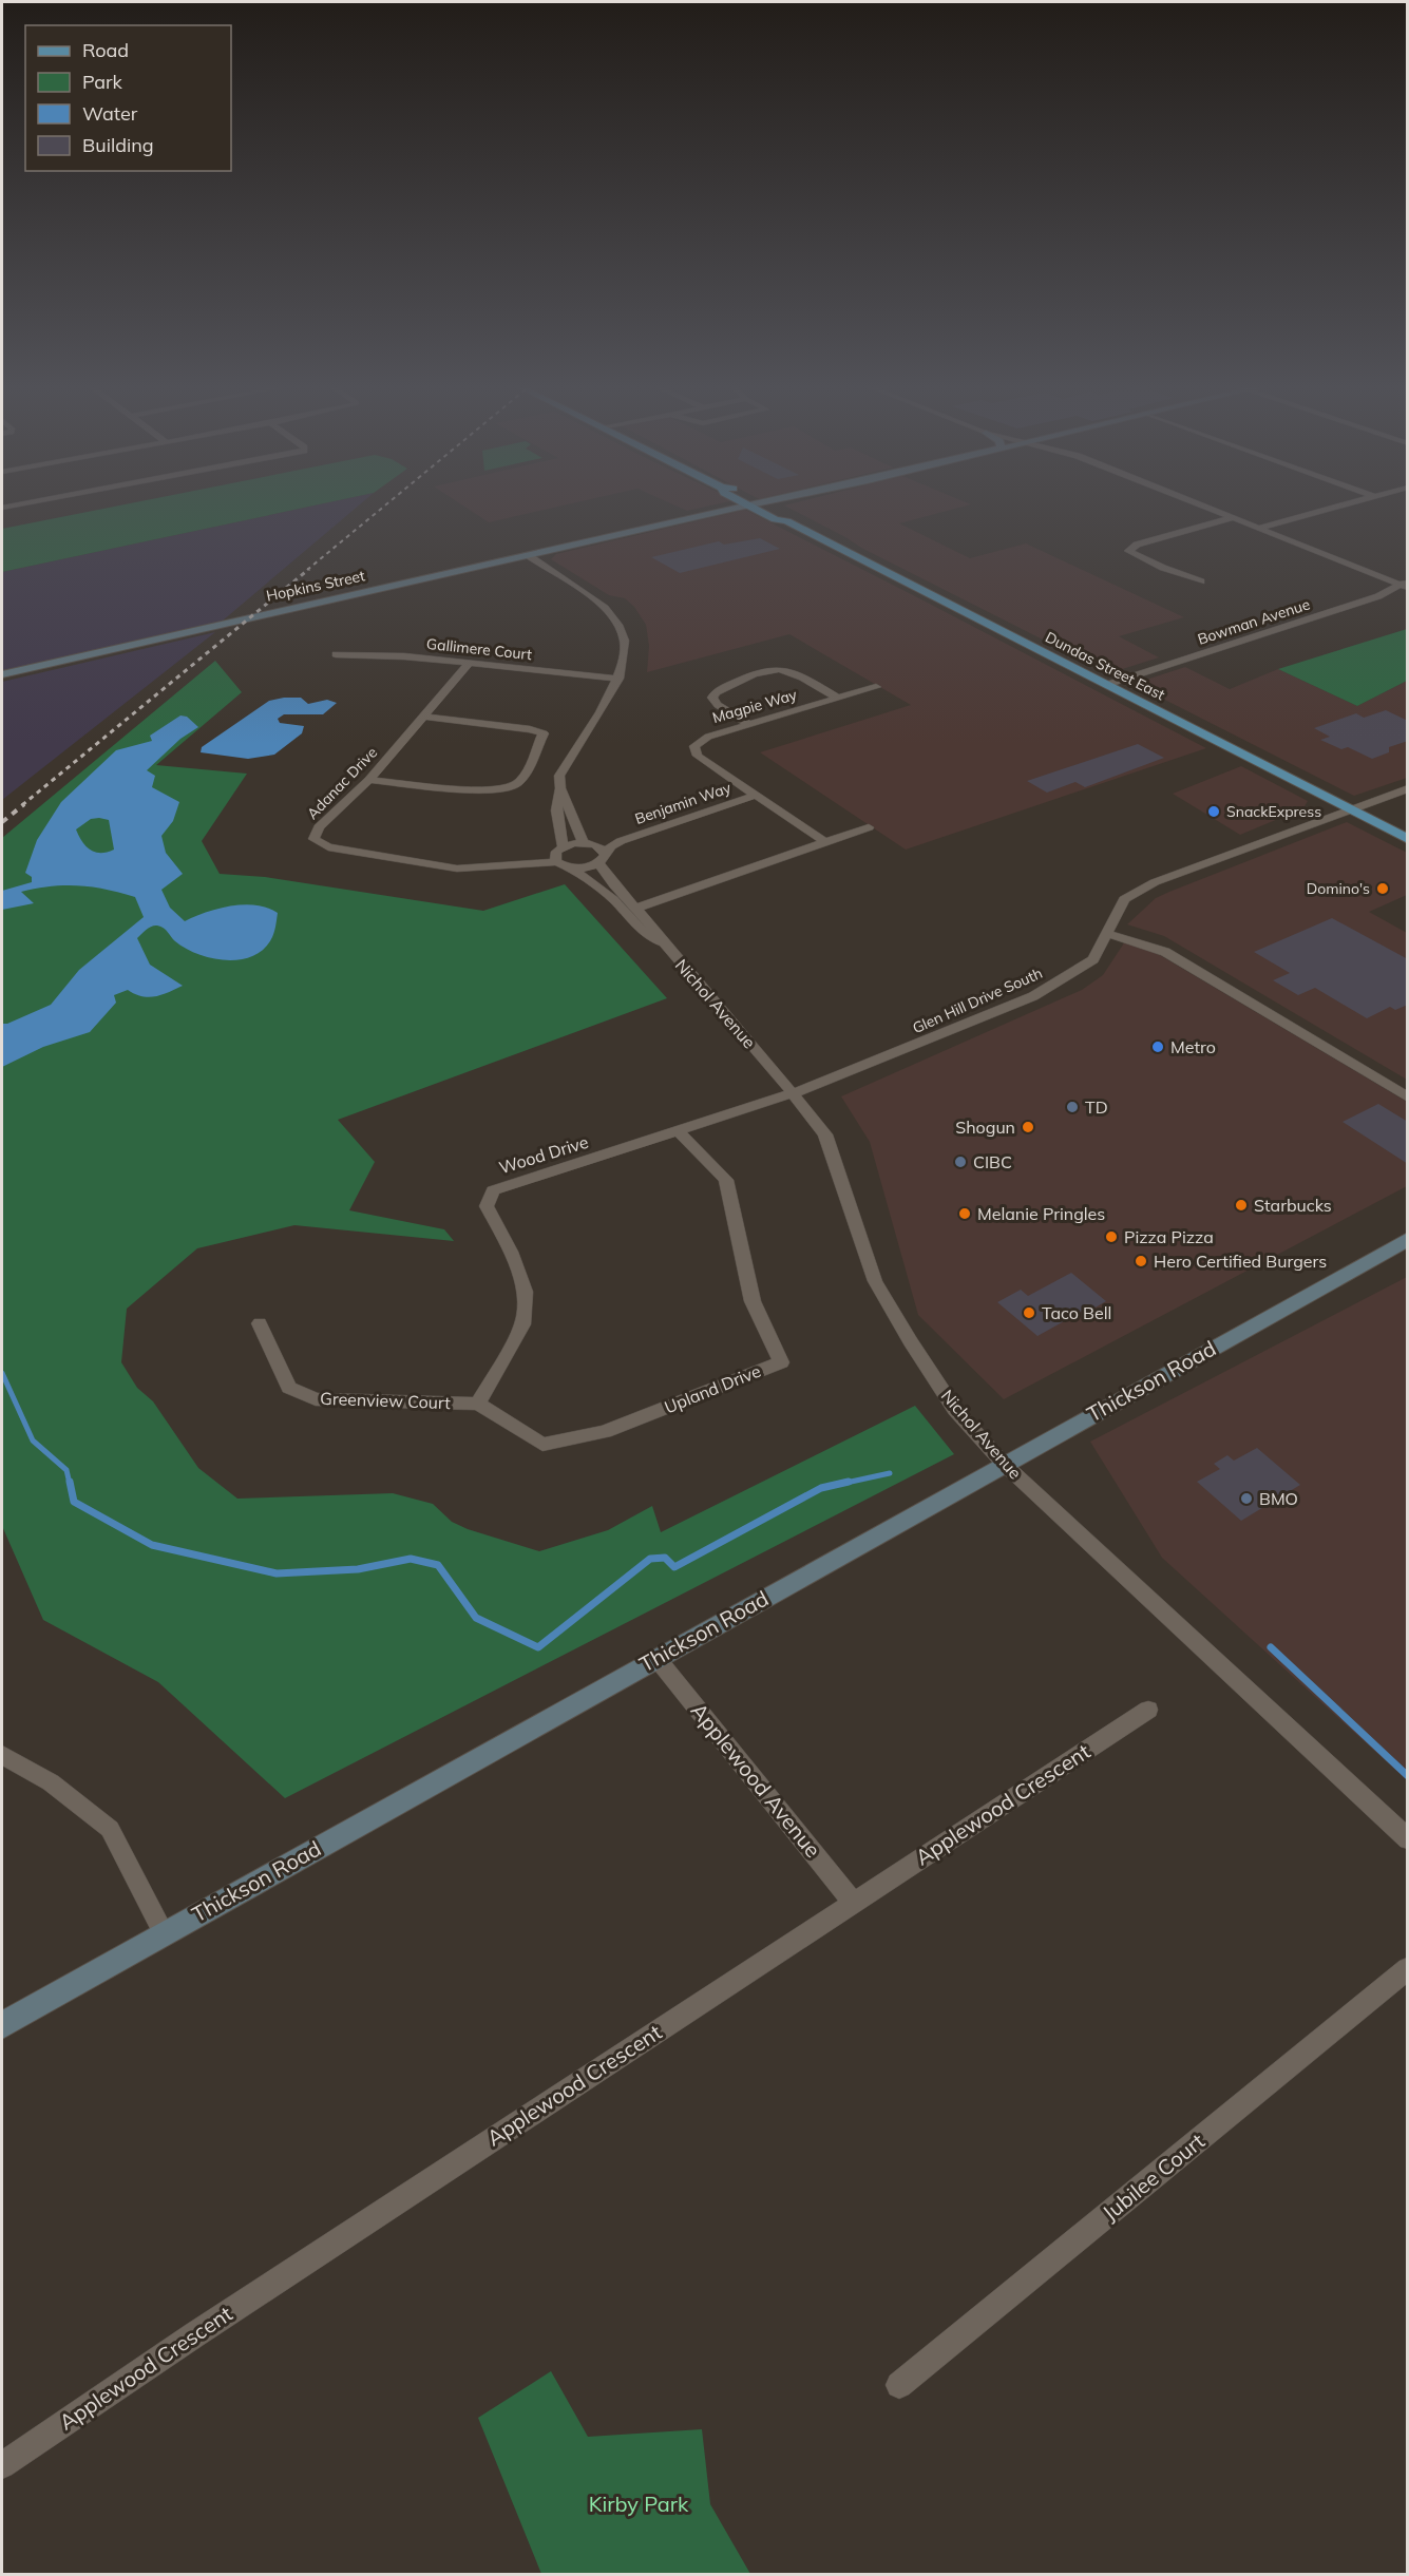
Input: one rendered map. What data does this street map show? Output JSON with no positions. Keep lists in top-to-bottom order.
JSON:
{
  "streets": {
    "main road": ["Hopkins Street", "Dundas Street East", "Thickson Road"],
    "street": [
      "Bowman Avenue",
      "Gallimere Court",
      "Magpie Way",
      "Adanac Drive",
      "Benjamin Way",
      "Glen Hill Drive South",
      "Nichol Avenue",
      "Wood Drive",
      "Upland Drive",
      "Greenview Court",
      "Applewood Avenue",
      "Applewood Crescent",
      "Jubilee Court"
    ]
  },
  "crossings": [
    ["Hopkins Street", "Dundas Street East"],
    ["Bowman Avenue", "Dundas Street East"],
    ["Gallimere Court", "Adanac Drive"],
    ["Dundas Street East", "Glen Hill Drive South"],
    ["Magpie Way", "Benjamin Way"],
    ["Adanac Drive", "Benjamin Way"],
    ["Benjamin Way", "Nichol Avenue"],
    ["Glen Hill Drive South", "Nichol Avenue"],
    ["Glen Hill Drive South", "Wood Drive"],
    ["Nichol Avenue", "Wood Drive"],
    ["Nichol Avenue", "Thickson Road"],
    ["Wood Drive", "Upland Drive"],
    ["Wood Drive", "Greenview Court"],
    ["Thickson Road", "Applewood Avenue"],
    ["Upland Drive", "Greenview Court"],
    ["Applewood Avenue", "Applewood Crescent"]
  ],
  "parks": ["Kirby Park"],
  "places": [
    "SnackExpress",
    "Domino's",
    "Metro",
    "TD",
    "Shogun",
    "CIBC",
    "Starbucks",
    "Melanie Pringles",
    "Pizza Pizza",
    "Hero Certified Burgers",
    "Taco Bell",
    "BMO"
  ],
  "legend": [
    "Road",
    "Park",
    "Water",
    "Building"
  ]
}
